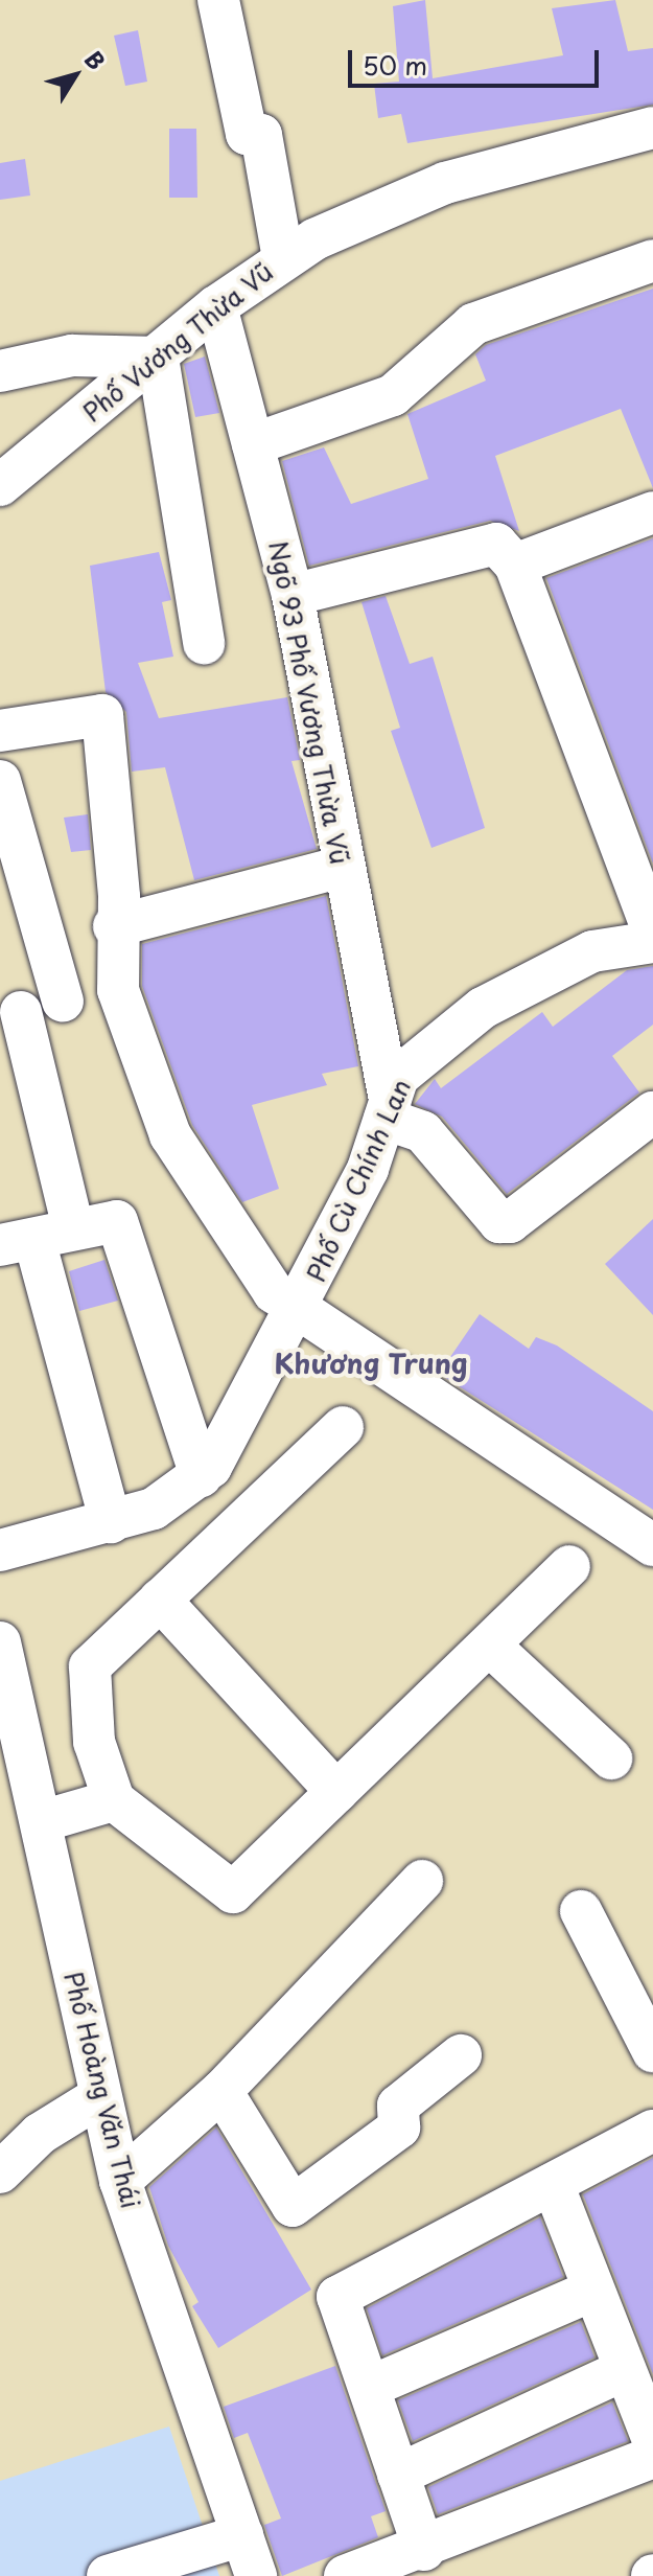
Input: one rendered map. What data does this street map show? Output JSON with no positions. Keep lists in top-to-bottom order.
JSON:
{
  "streets": {
    "street": [
      "Phố Vương Thừa Vũ",
      "Ngõ 93 Phố Vương Thừa Vũ",
      "Phố Cù Chính Lan",
      "Phố Hoàng Văn Thái"
    ]
  },
  "crossings": [
    ["Phố Vương Thừa Vũ", "Ngõ 93 Phố Vương Thừa Vũ"],
    ["Ngõ 93 Phố Vương Thừa Vũ", "Phố Cù Chính Lan"]
  ],
  "districts": ["Khương Trung"],
  "scale_bar": "50 m",
  "north": "top right"
}
